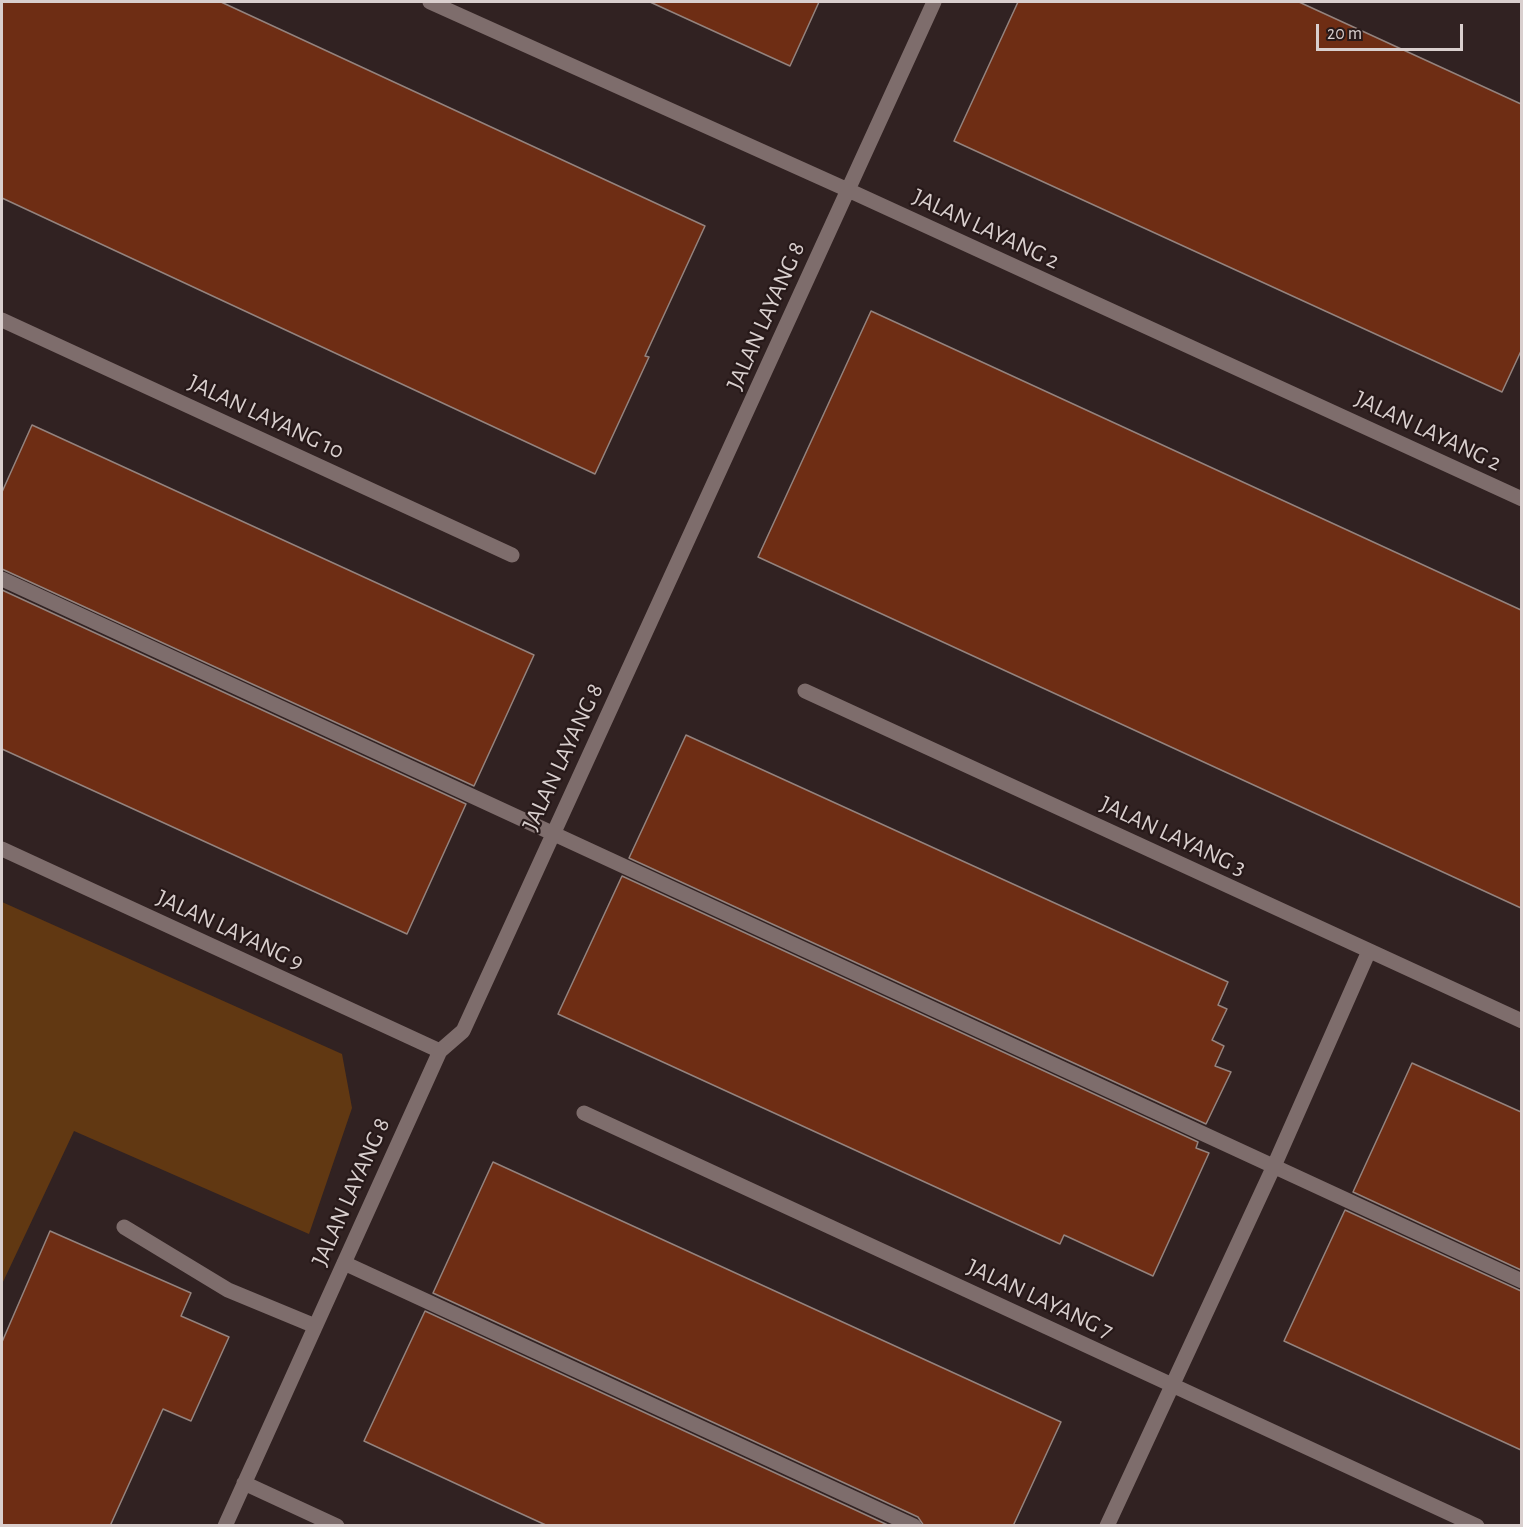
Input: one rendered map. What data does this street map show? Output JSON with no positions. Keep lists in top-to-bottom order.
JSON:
{
  "streets": {
    "street": [
      "JALAN LAYANG 2",
      "JALAN LAYANG 8",
      "JALAN LAYANG 10",
      "JALAN LAYANG 3",
      "JALAN LAYANG 9",
      "JALAN LAYANG 7"
    ]
  },
  "crossings": [
    ["JALAN LAYANG 2", "JALAN LAYANG 8"],
    ["JALAN LAYANG 8", "JALAN LAYANG 9"]
  ],
  "scale_bar": "20 m"
}
